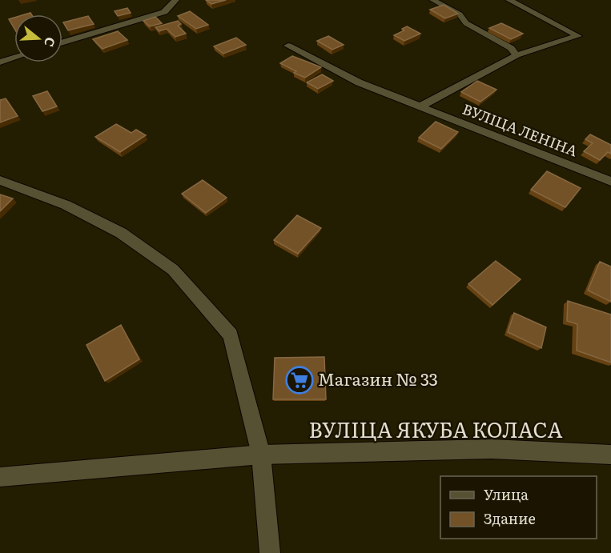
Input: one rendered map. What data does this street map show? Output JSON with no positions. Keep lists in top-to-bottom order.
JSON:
{
  "streets": {
    "street": ["ВУЛІЦА ЛЕНІНА", "ВУЛІЦА ЯКУБА КОЛАСА"]
  },
  "places": {
    "supermarket": ["Магазин № 33"]
  },
  "legend": ["Улица", "Здание"],
  "north": "right"
}
